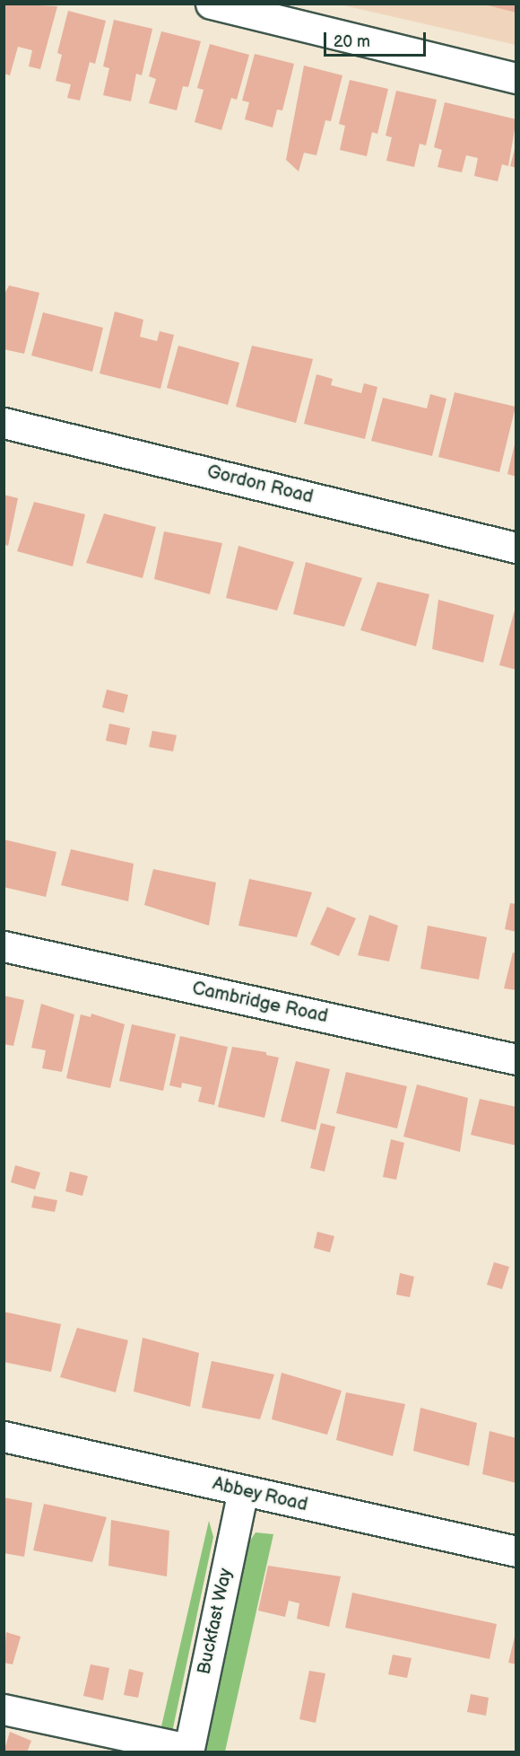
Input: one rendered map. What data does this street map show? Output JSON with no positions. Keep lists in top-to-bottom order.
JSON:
{
  "streets": {
    "street": [
      "Gordon Road",
      "Cambridge Road",
      "Abbey Road",
      "Buckfast Way"
    ]
  },
  "crossings": [
    ["Abbey Road", "Buckfast Way"]
  ],
  "scale_bar": "20 m"
}
